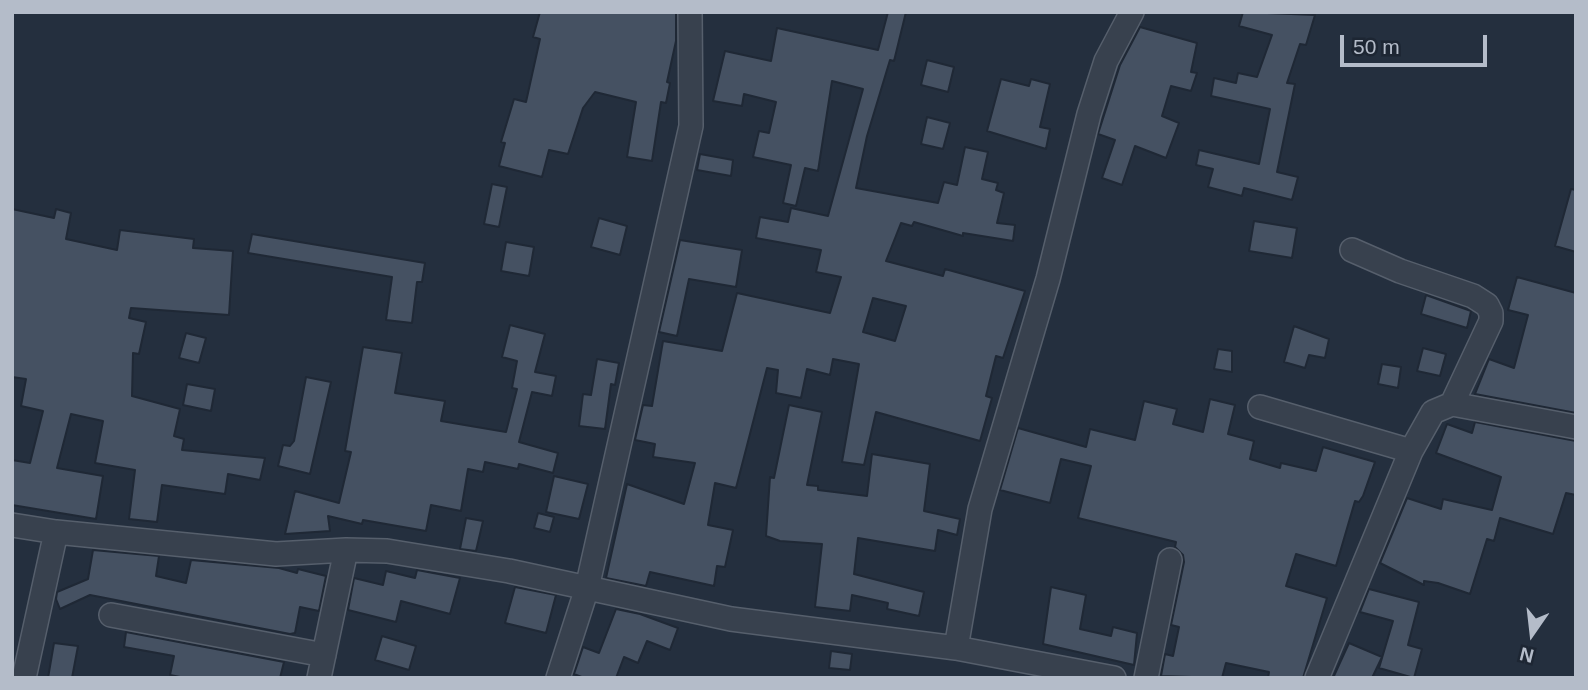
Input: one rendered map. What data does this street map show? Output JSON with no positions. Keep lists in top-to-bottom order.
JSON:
{
  "scale_bar": "50 m",
  "north": "bottom"
}
